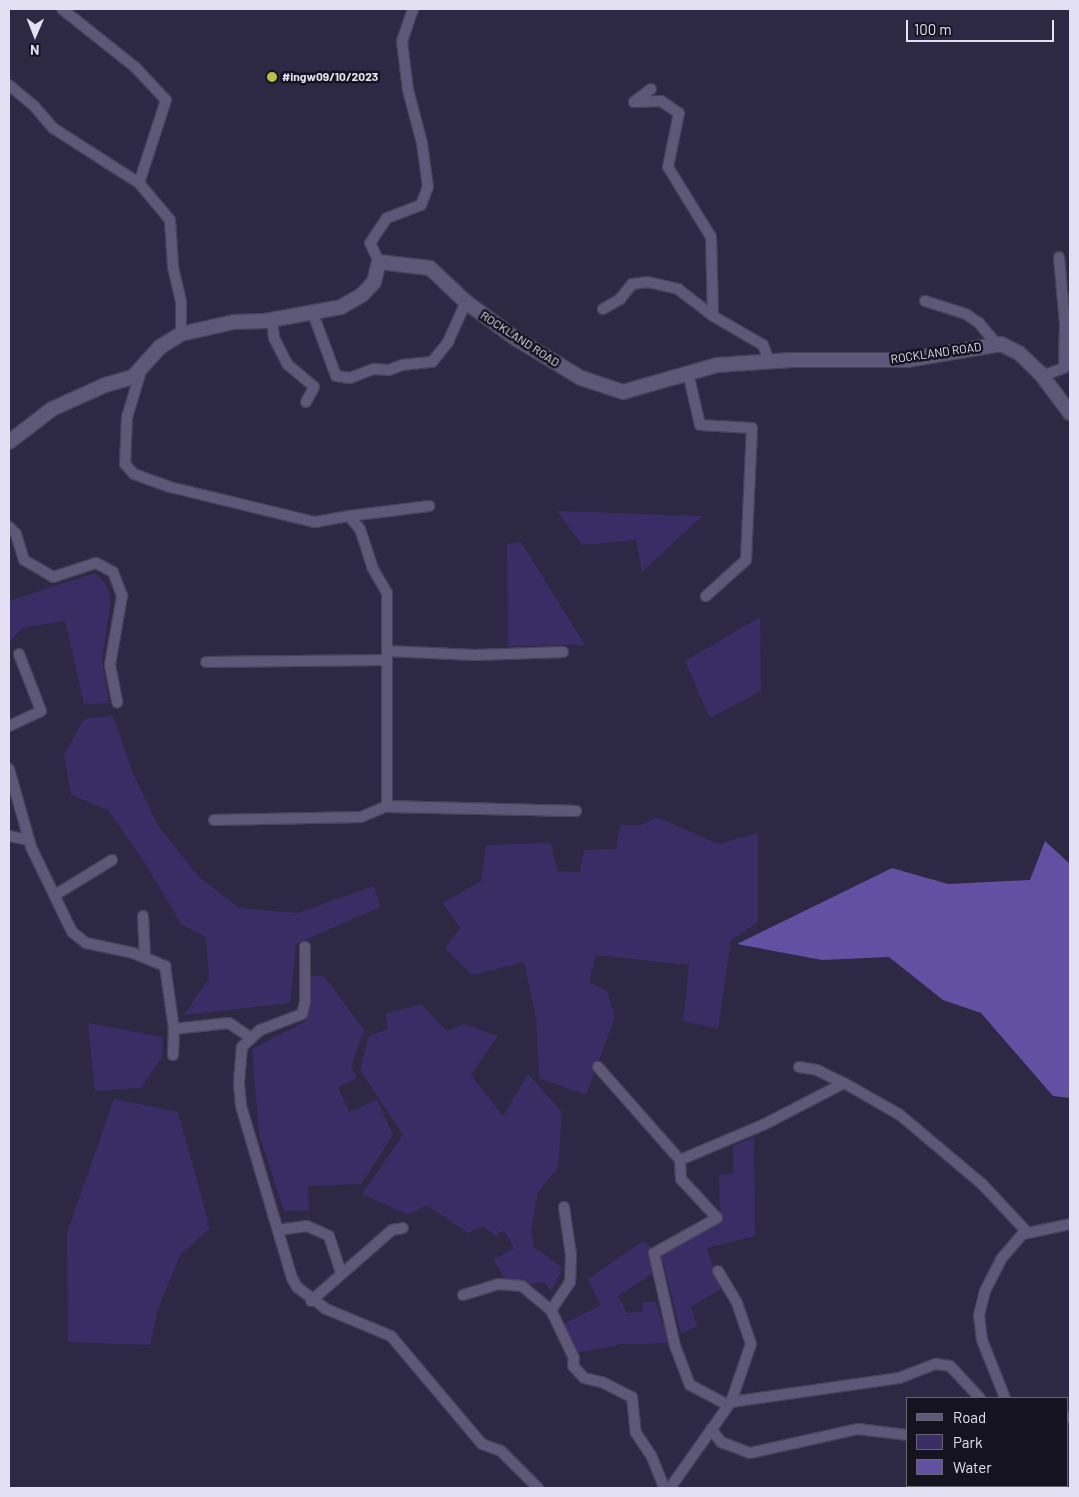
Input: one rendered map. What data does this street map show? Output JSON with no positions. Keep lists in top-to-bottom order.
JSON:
{
  "streets": {
    "street": ["ROCKLAND ROAD"]
  },
  "places": ["#ingw09/10/2023"],
  "legend": ["Road", "Park", "Water"],
  "scale_bar": "100 m",
  "north": "bottom"
}
